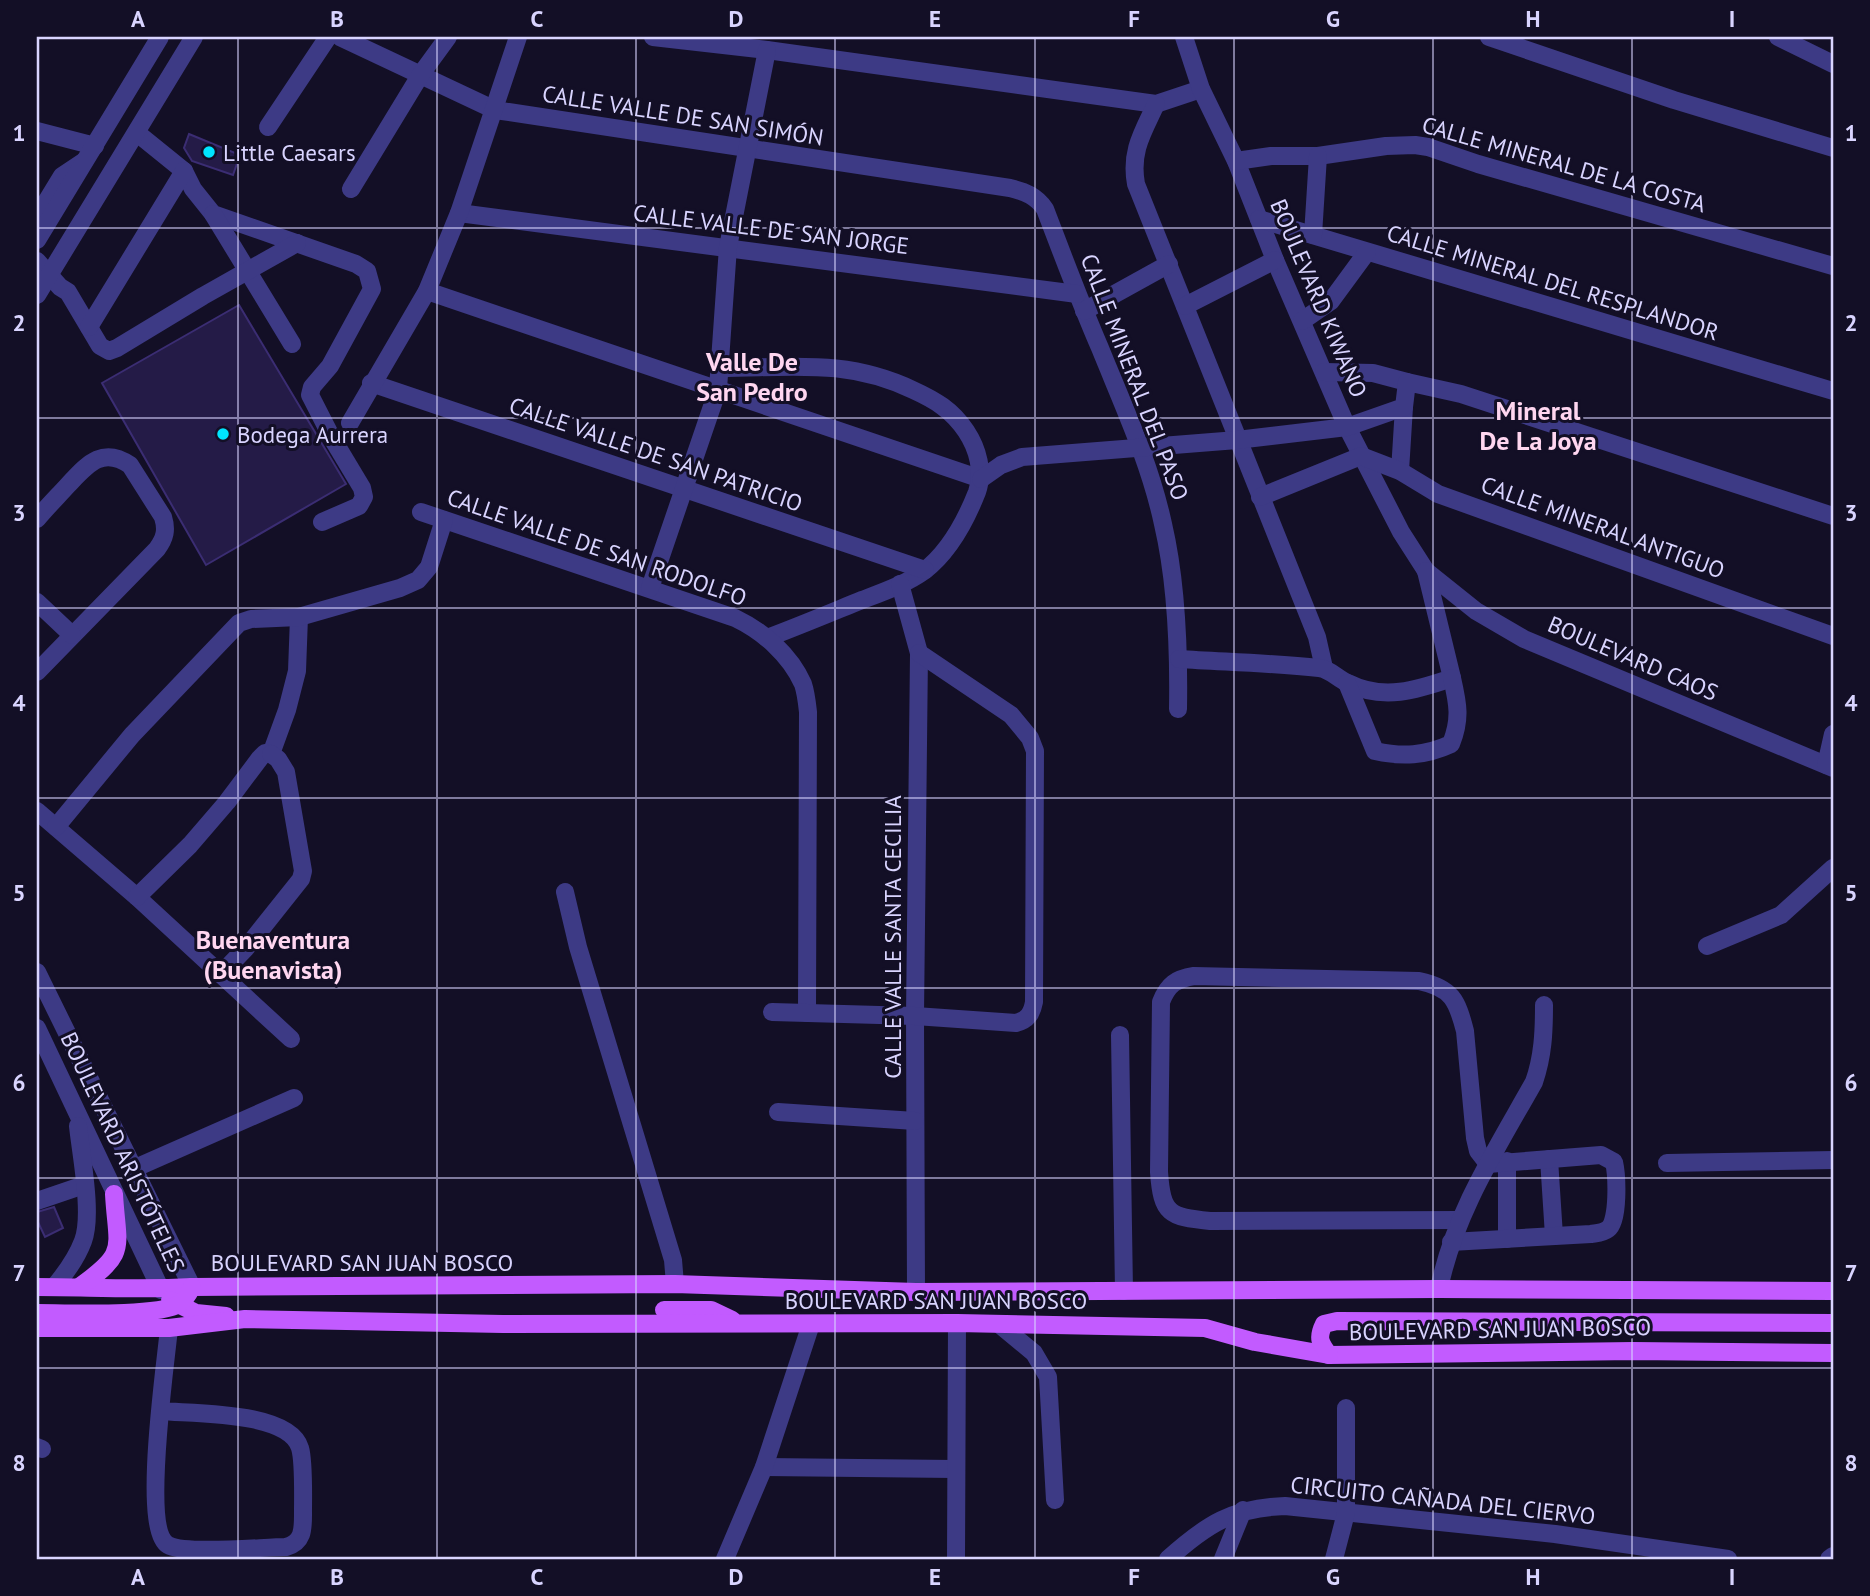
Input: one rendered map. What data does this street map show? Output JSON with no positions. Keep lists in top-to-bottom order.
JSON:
{
  "streets": {
    "main road": ["BOULEVARD ARISTÓTELES", "BOULEVARD SAN JUAN BOSCO"],
    "street": [
      "CALLE VALLE DE SAN SIMÓN",
      "CALLE MINERAL DE LA COSTA",
      "CALLE VALLE DE SAN JORGE",
      "CALLE MINERAL DEL RESPLANDOR",
      "BOULEVARD KIWANO",
      "CALLE MINERAL DEL PASO",
      "CALLE VALLE DE SAN PATRICIO",
      "CALLE MINERAL ANTIGUO",
      "CALLE VALLE DE SAN RODOLFO",
      "BOULEVARD CAOS",
      "CALLE VALLE SANTA CECILIA",
      "CIRCUITO CAÑADA DEL CIERVO"
    ]
  },
  "crossings": [
    ["CALLE VALLE DE SAN SIMÓN", "CALLE MINERAL DEL PASO"],
    ["CALLE MINERAL DE LA COSTA", "BOULEVARD KIWANO"],
    ["CALLE VALLE DE SAN JORGE", "CALLE MINERAL DEL PASO"],
    ["CALLE MINERAL DEL RESPLANDOR", "BOULEVARD KIWANO"],
    ["BOULEVARD KIWANO", "CALLE MINERAL ANTIGUO"],
    ["BOULEVARD KIWANO", "BOULEVARD CAOS"],
    ["CALLE VALLE SANTA CECILIA", "BOULEVARD SAN JUAN BOSCO"],
    ["BOULEVARD ARISTÓTELES", "BOULEVARD SAN JUAN BOSCO"]
  ],
  "districts": ["Valle De San Pedro", "Mineral De La Joya", "Buenaventura (Buenavista)"],
  "places": ["Little Caesars", "Bodega Aurrera"],
  "grid": {
    "columns": [
      "A",
      "B",
      "C",
      "D",
      "E",
      "F",
      "G",
      "H",
      "I"
    ],
    "rows": [
      "1",
      "2",
      "3",
      "4",
      "5",
      "6",
      "7",
      "8"
    ]
  }
}
